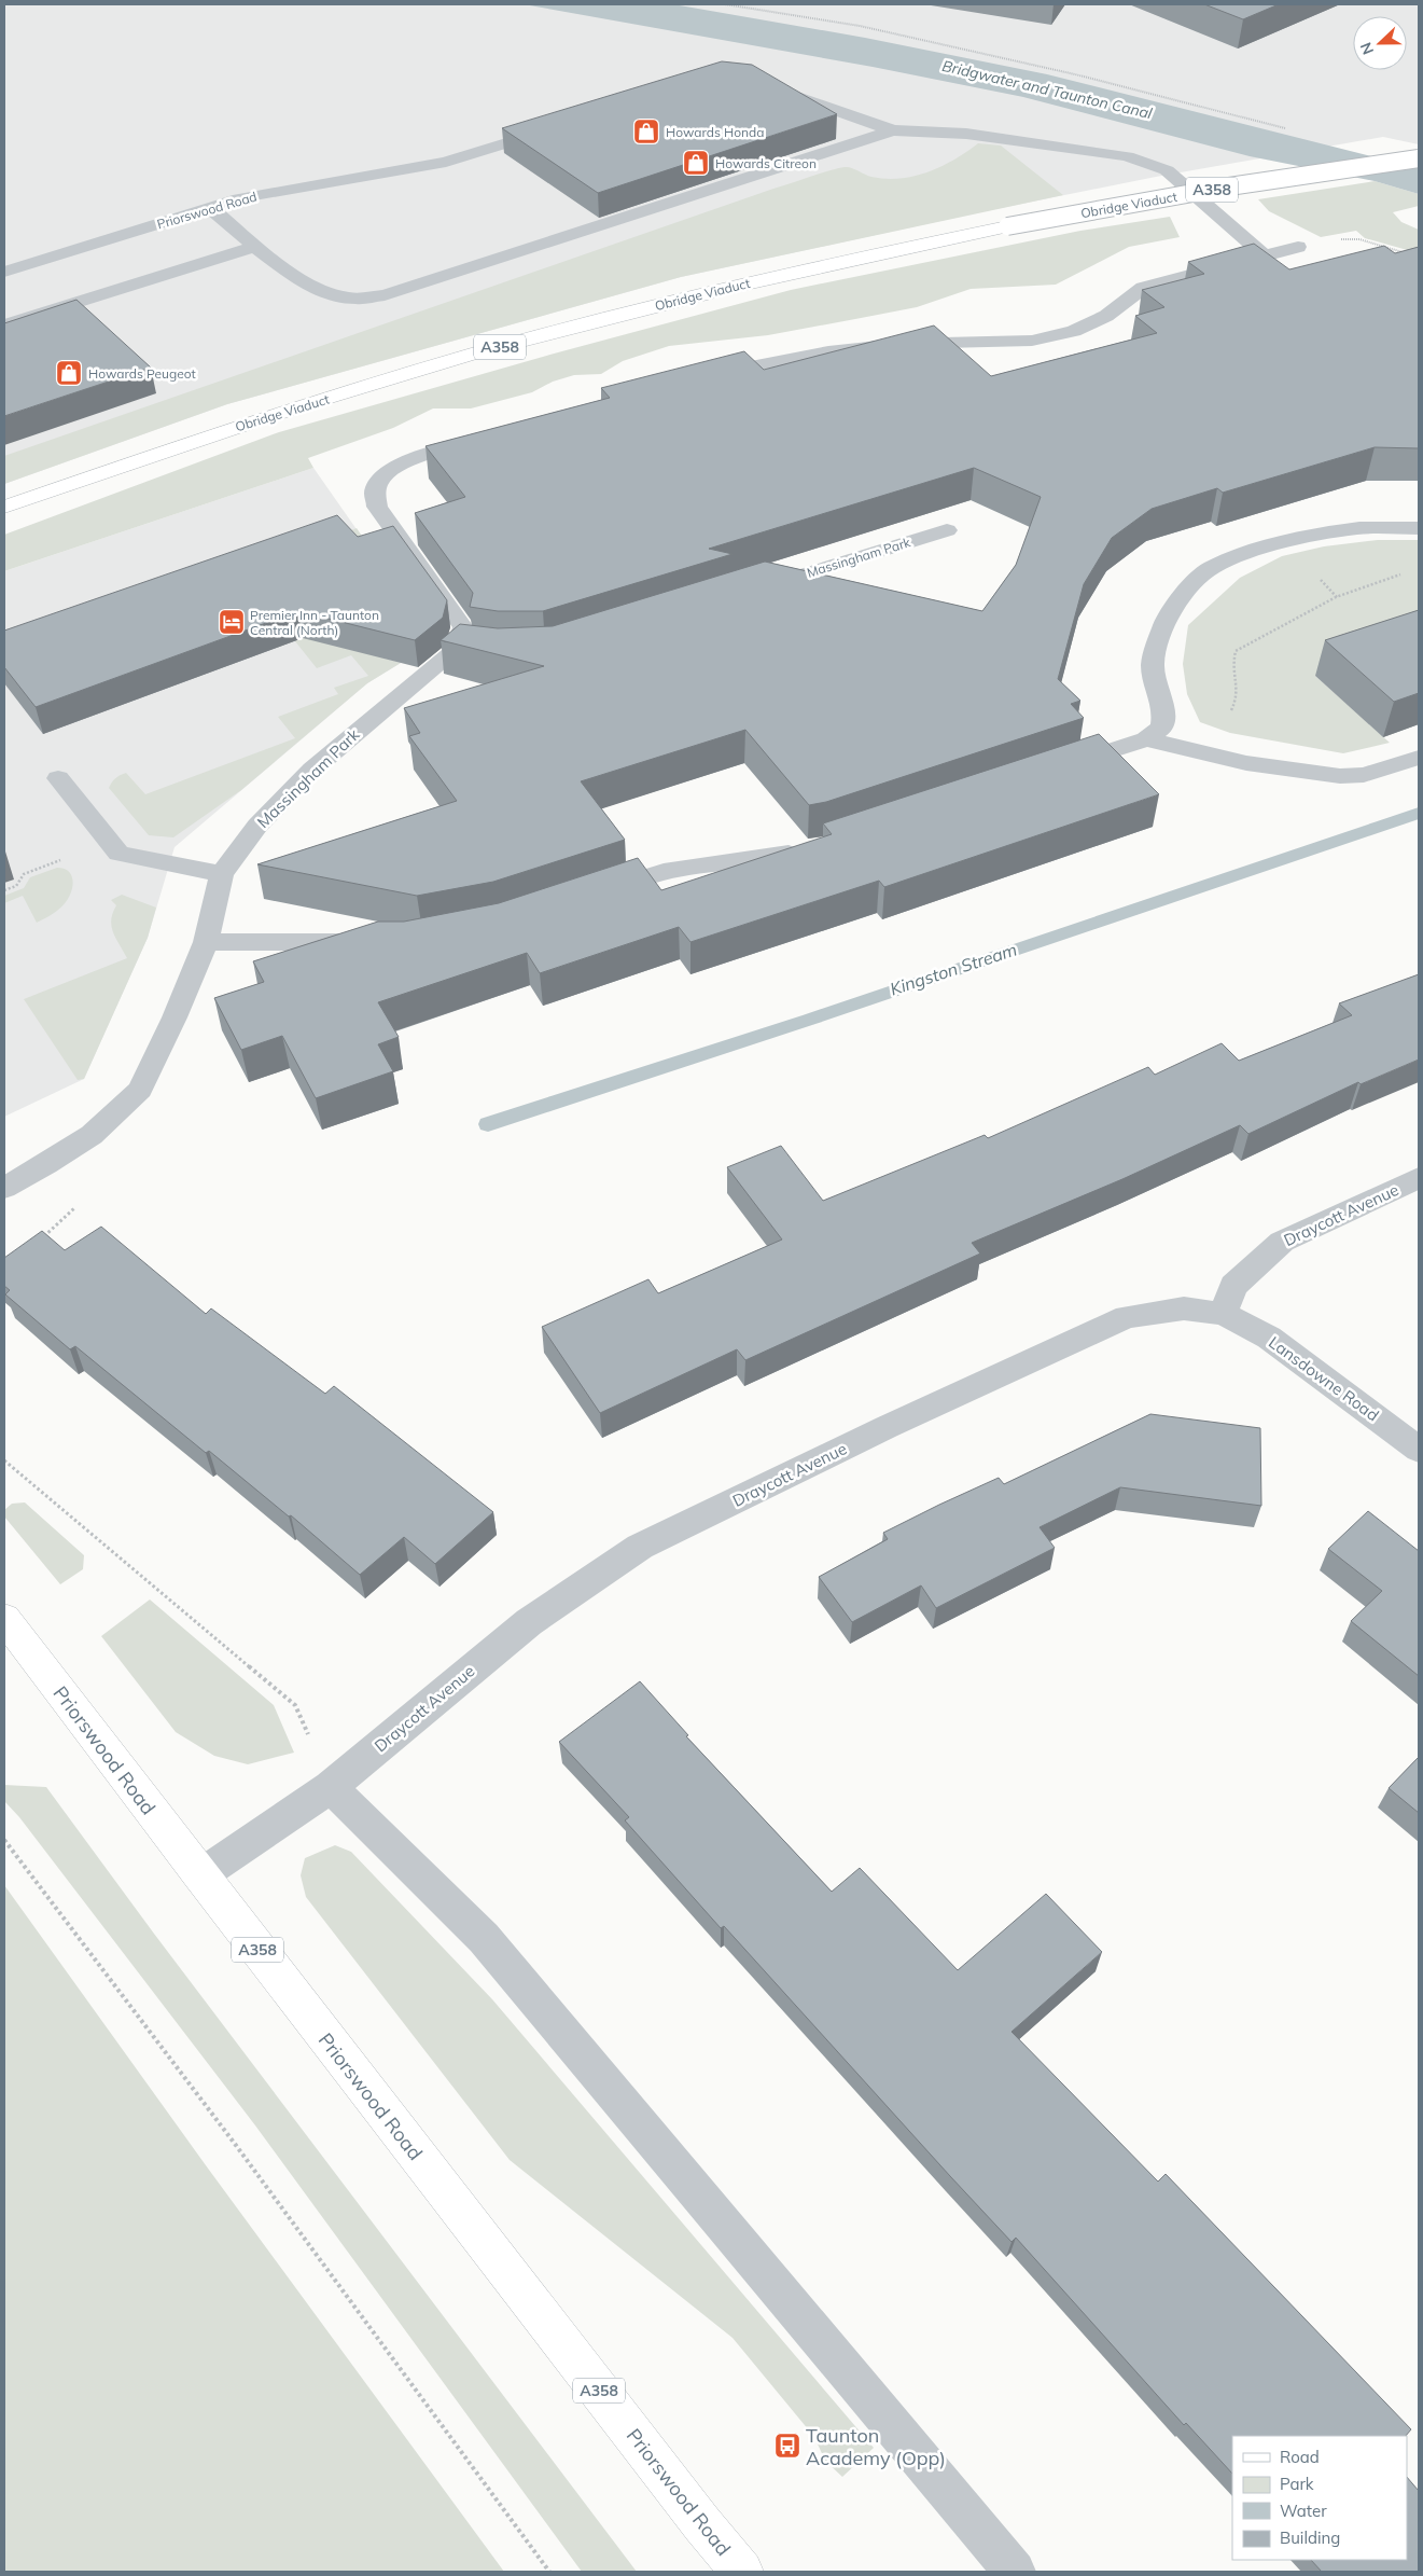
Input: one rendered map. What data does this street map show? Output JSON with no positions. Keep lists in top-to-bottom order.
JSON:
{
  "streets": {
    "main road": ["A358", "Obridge Viaduct", "Priorswood Road"],
    "street": ["Massingham Park", "Draycott Avenue", "Lansdowne Road"]
  },
  "crossings": [
    ["Priorswood Road", "Draycott Avenue"],
    ["Draycott Avenue", "Lansdowne Road"]
  ],
  "water": ["Bridgwater and Taunton Canal", "Kingston Stream"],
  "places": {
    "shop": ["Howards Honda", "Howards Citreon", "Howards Peugeot"],
    "hotel": ["Premier Inn - Taunton Central (North)"],
    "bus stop": ["Taunton Academy (Opp)"]
  },
  "legend": [
    "Road",
    "Park",
    "Water",
    "Building"
  ],
  "north": "left"
}
